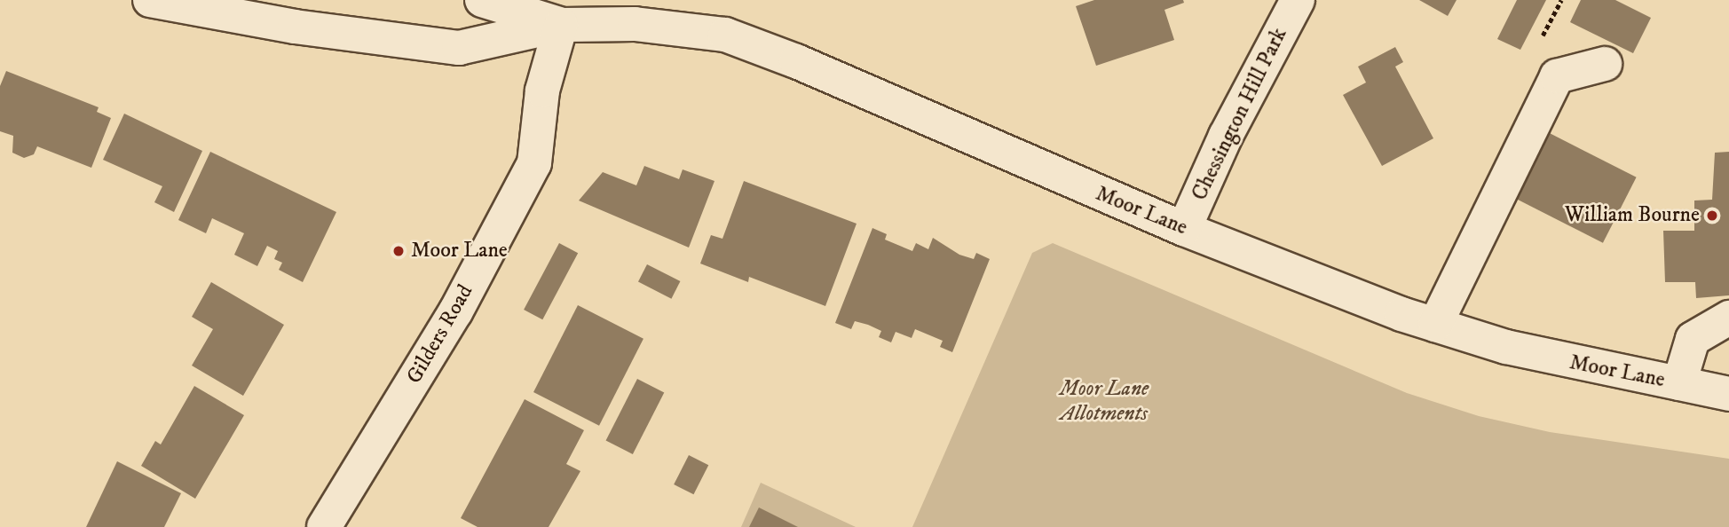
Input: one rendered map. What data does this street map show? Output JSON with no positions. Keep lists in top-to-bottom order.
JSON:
{
  "streets": {
    "street": ["Chessington Hill Park", "Moor Lane", "Gilders Road"]
  },
  "crossings": [
    ["Chessington Hill Park", "Moor Lane"],
    ["Moor Lane", "Gilders Road"]
  ],
  "parks": ["Moor Lane Allotments"],
  "places": ["William Bourne", "Moor Lane"]
}
